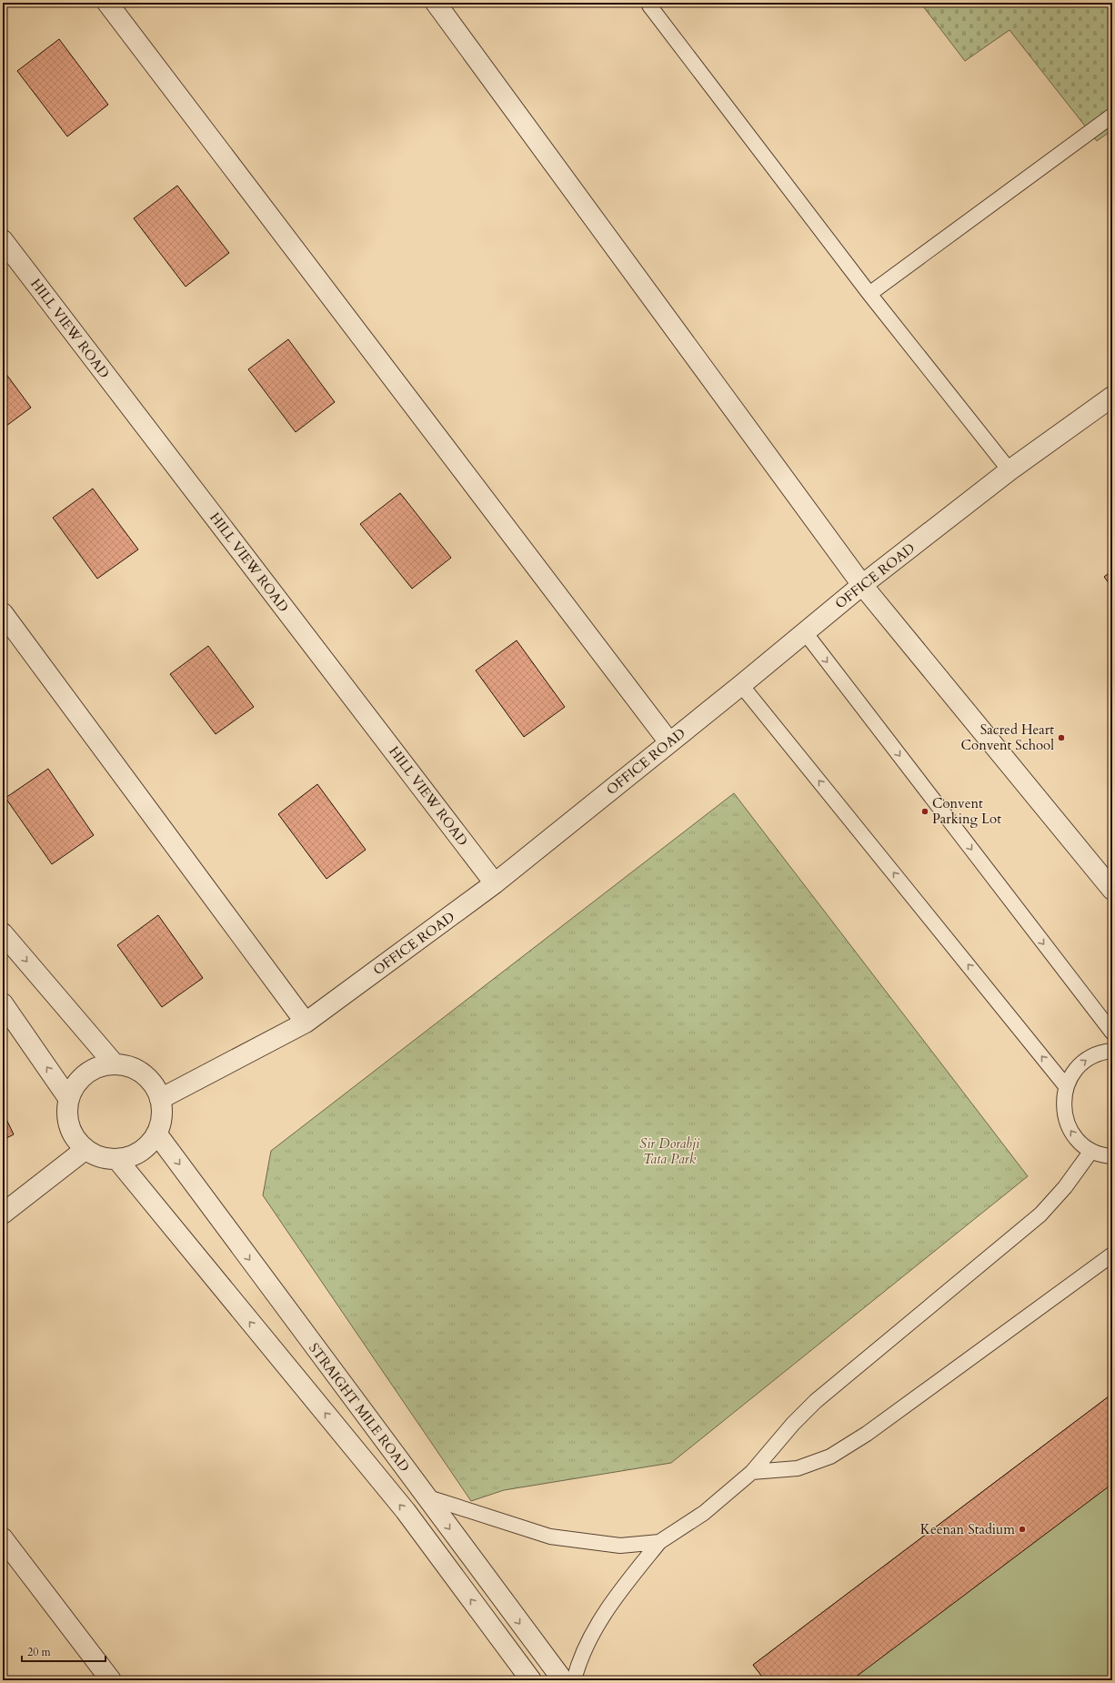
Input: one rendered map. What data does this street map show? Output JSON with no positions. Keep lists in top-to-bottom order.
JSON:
{
  "streets": {
    "street": ["HILL VIEW ROAD", "OFFICE ROAD", "STRAIGHT MILE ROAD"]
  },
  "crossings": [
    ["HILL VIEW ROAD", "OFFICE ROAD"],
    ["OFFICE ROAD", "STRAIGHT MILE ROAD"]
  ],
  "parks": ["Sir Dorabji Tata Park"],
  "places": ["Sacred Heart Convent School", "Convent Parking Lot", "Keenan Stadium"],
  "scale_bar": "20 m"
}
